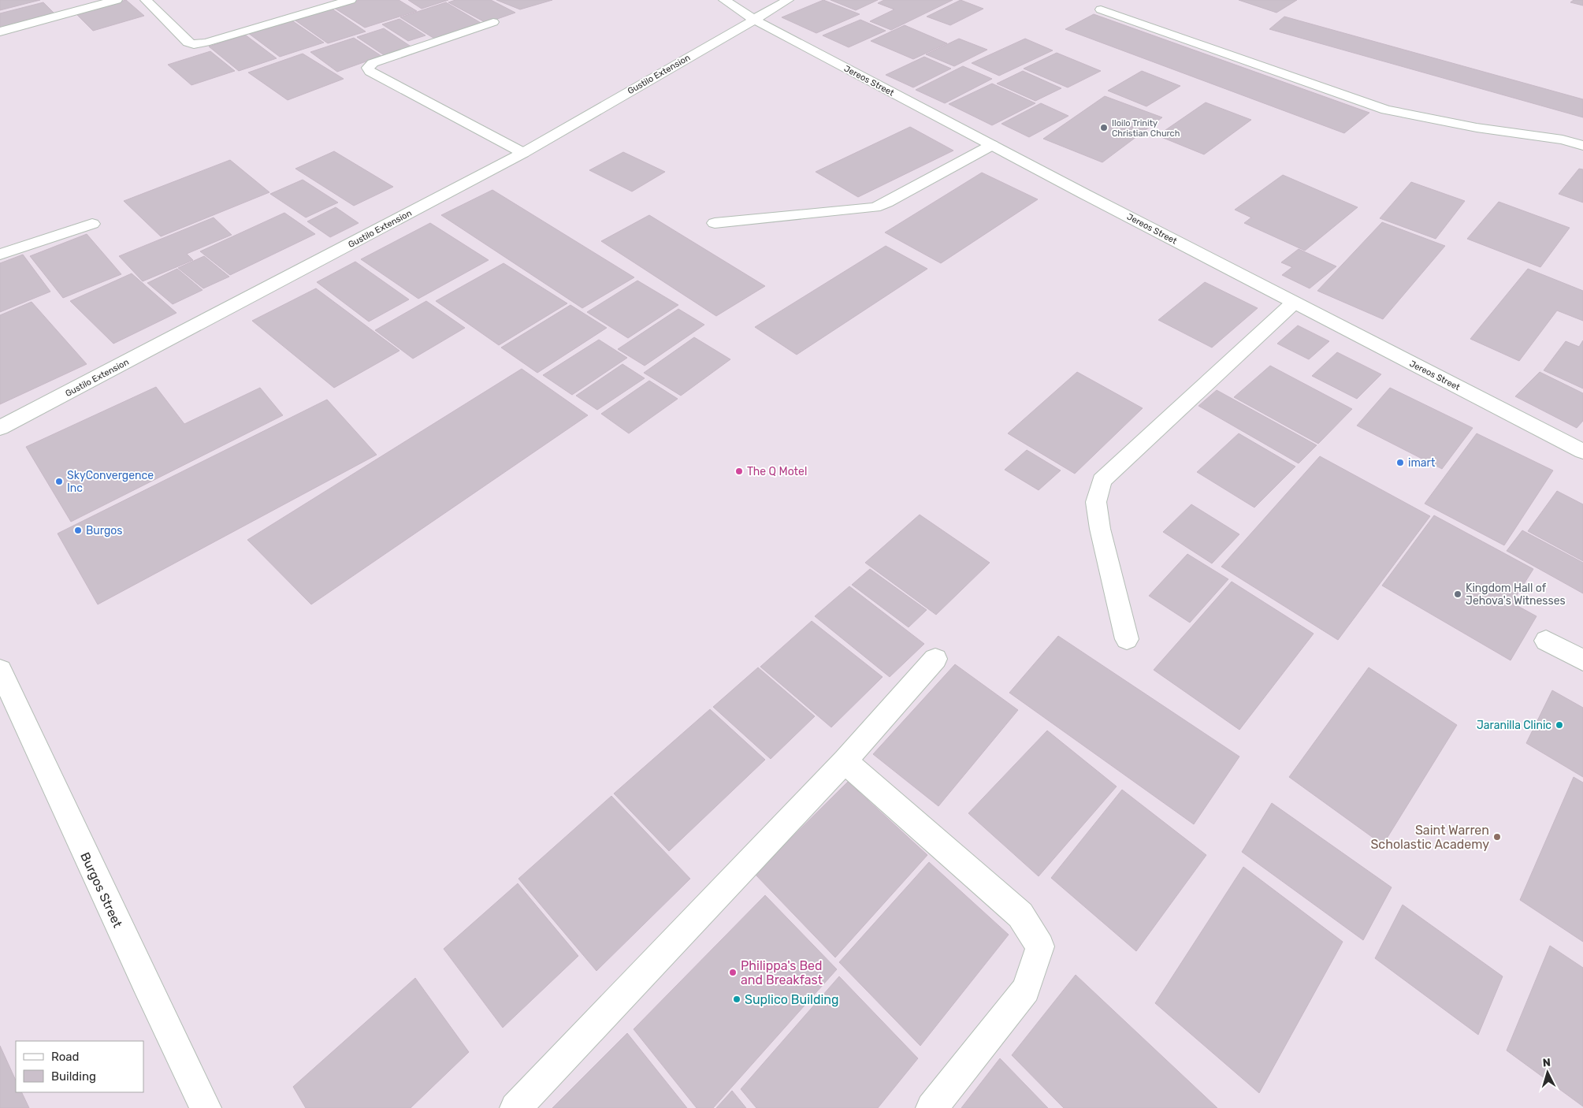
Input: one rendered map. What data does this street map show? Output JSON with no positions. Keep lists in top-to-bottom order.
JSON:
{
  "streets": {
    "street": ["Gustilo Extension", "Jereos Street", "Burgos Street"]
  },
  "crossings": [
    ["Gustilo Extension", "Jereos Street"]
  ],
  "places": [
    "Iloilo Trinity Christian Church",
    "imart",
    "The Q Motel",
    "SkyConvergence Inc",
    "Burgos",
    "Kingdom Hall of Jehova's Witnesses",
    "Jaranilla Clinic",
    "Saint Warren Scholastic Academy",
    "Philippa's Bed and Breakfast",
    "Suplico Building"
  ],
  "legend": ["Road", "Building"],
  "north": "top"
}
